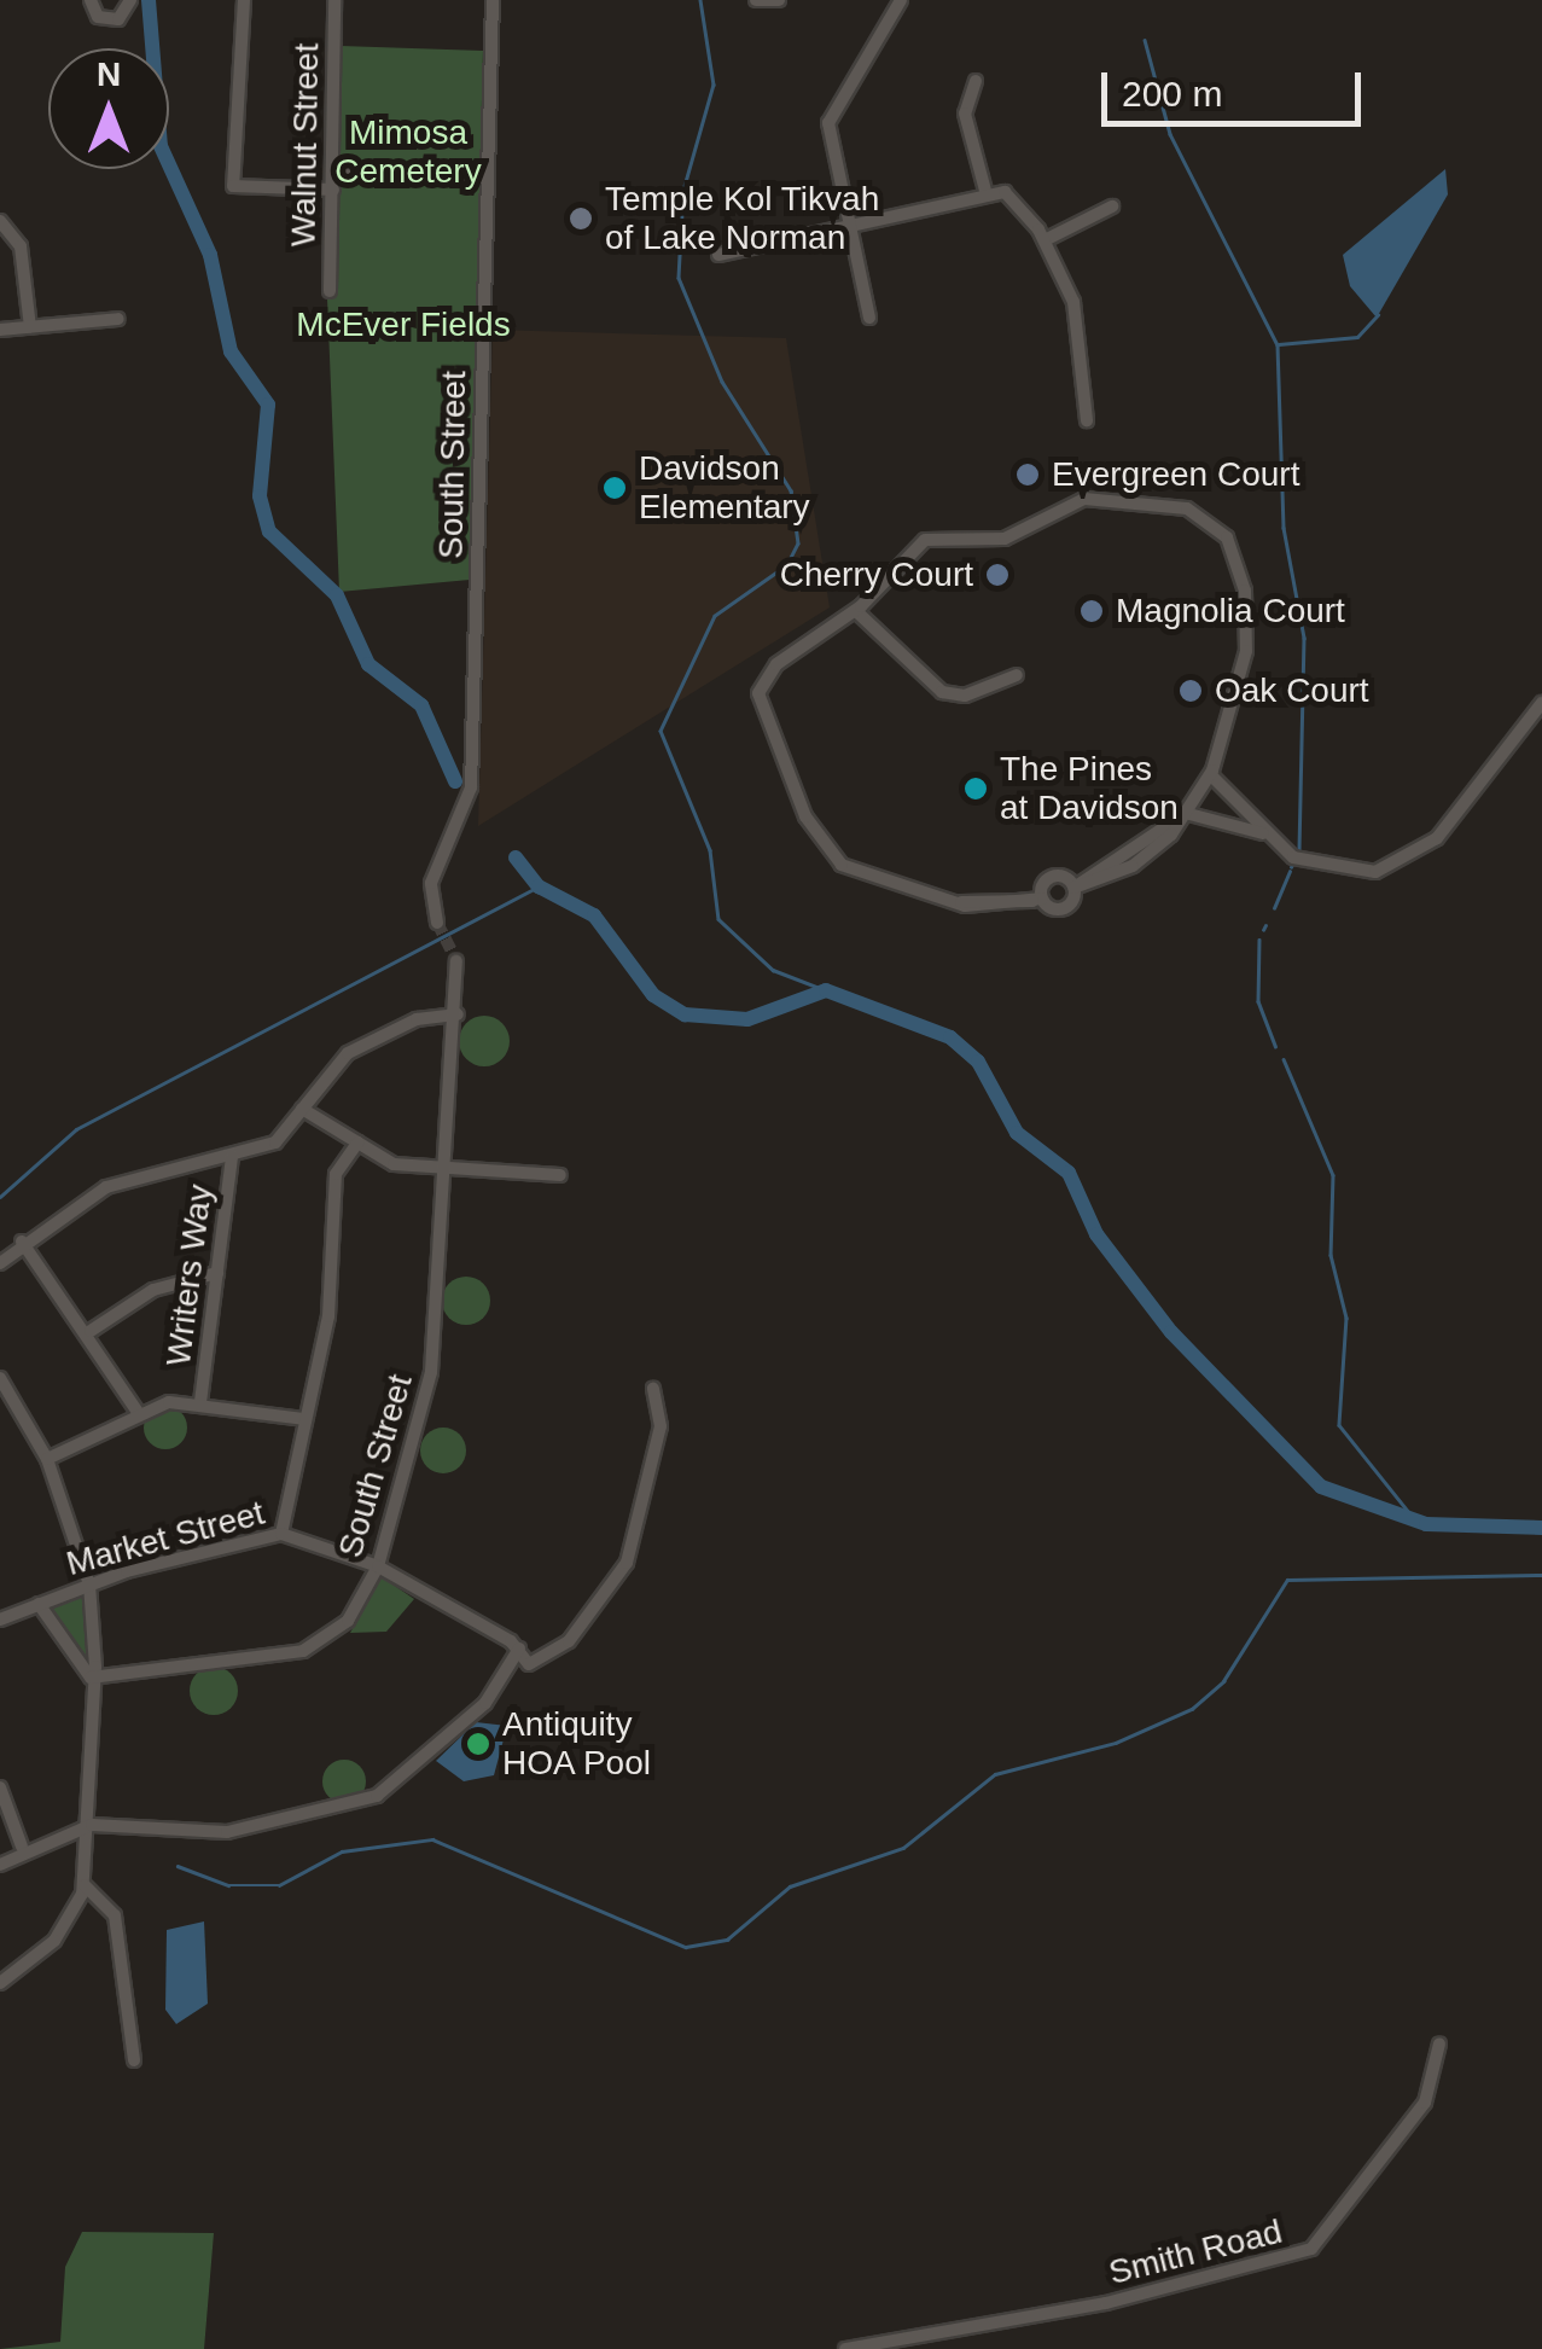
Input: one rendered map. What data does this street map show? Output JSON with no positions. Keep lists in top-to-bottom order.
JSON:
{
  "streets": {
    "street": [
      "Walnut Street",
      "South Street",
      "Writers Way",
      "Market Street",
      "Smith Road"
    ]
  },
  "crossings": [
    ["South Street", "Market Street"]
  ],
  "parks": ["Mimosa Cemetery", "McEver Fields"],
  "places": [
    "Temple Kol Tikvah of Lake Norman",
    "Evergreen Court",
    "Davidson Elementary",
    "Cherry Court",
    "Magnolia Court",
    "Oak Court",
    "The Pines at Davidson",
    "Antiquity HOA Pool"
  ],
  "scale_bar": "200 m",
  "north": "top"
}
